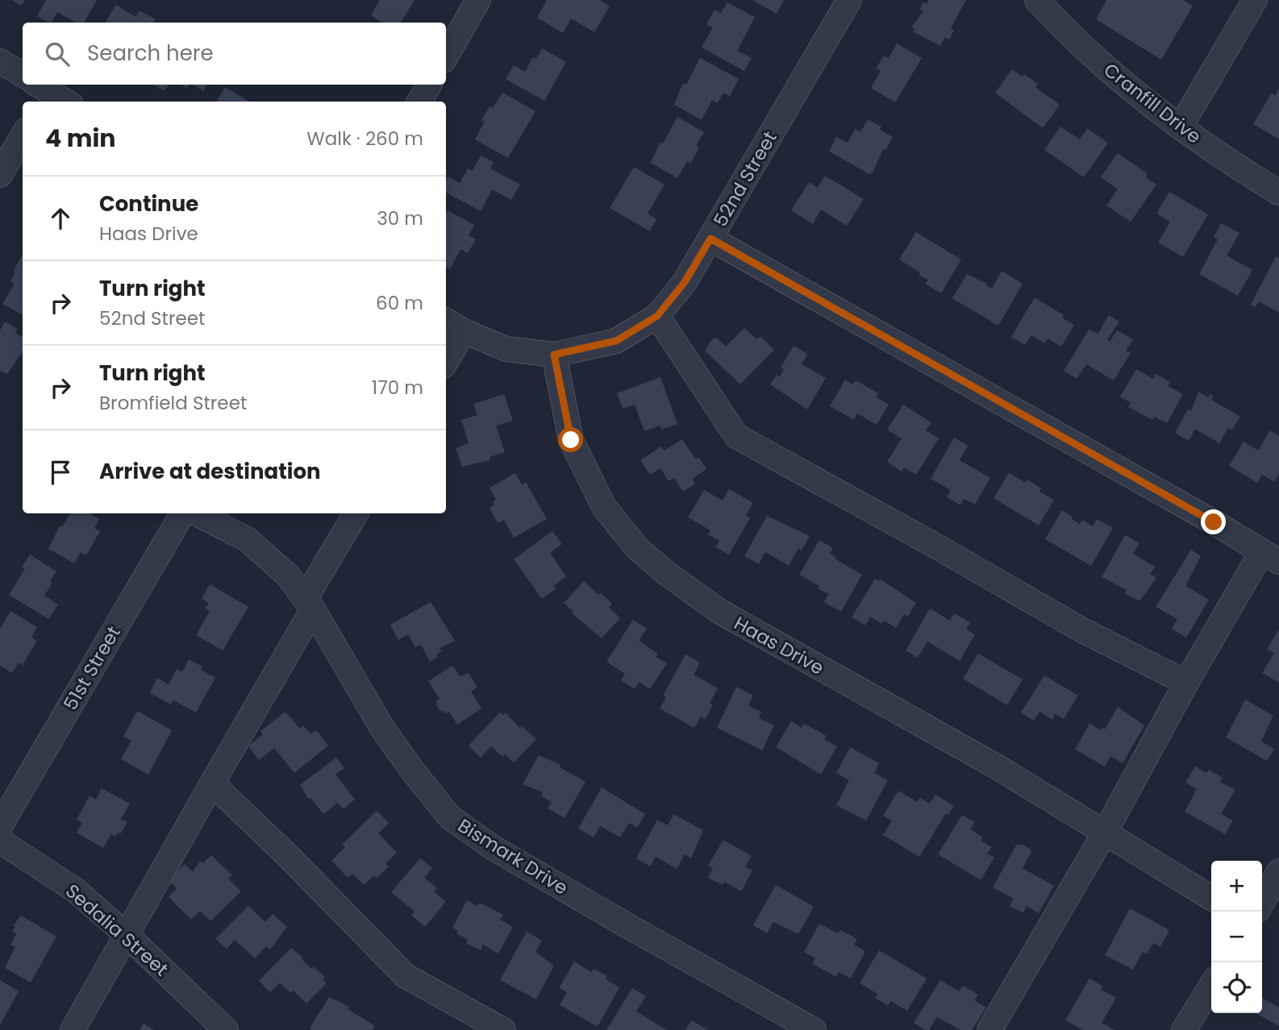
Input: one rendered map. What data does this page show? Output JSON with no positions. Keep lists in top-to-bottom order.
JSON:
{
  "streets": {
    "street": [
      "Cranfill Drive",
      "52nd Street",
      "Haas Drive",
      "51st Street",
      "Bismark Drive",
      "Sedalia Street"
    ]
  },
  "crossings": [
    ["52nd Street", "Haas Drive"]
  ],
  "page": {
    "search": "Search here",
    "heading": ["4 min", "Walk · 260 m"],
    "list": [
      ["Continue", "Haas Drive", "30 m"],
      ["Turn right", "52nd Street", "60 m"],
      ["Turn right", "Bromfield Street", "170 m"],
      "Arrive at destination"
    ],
    "map_buttons": ["+", "−"]
  }
}
